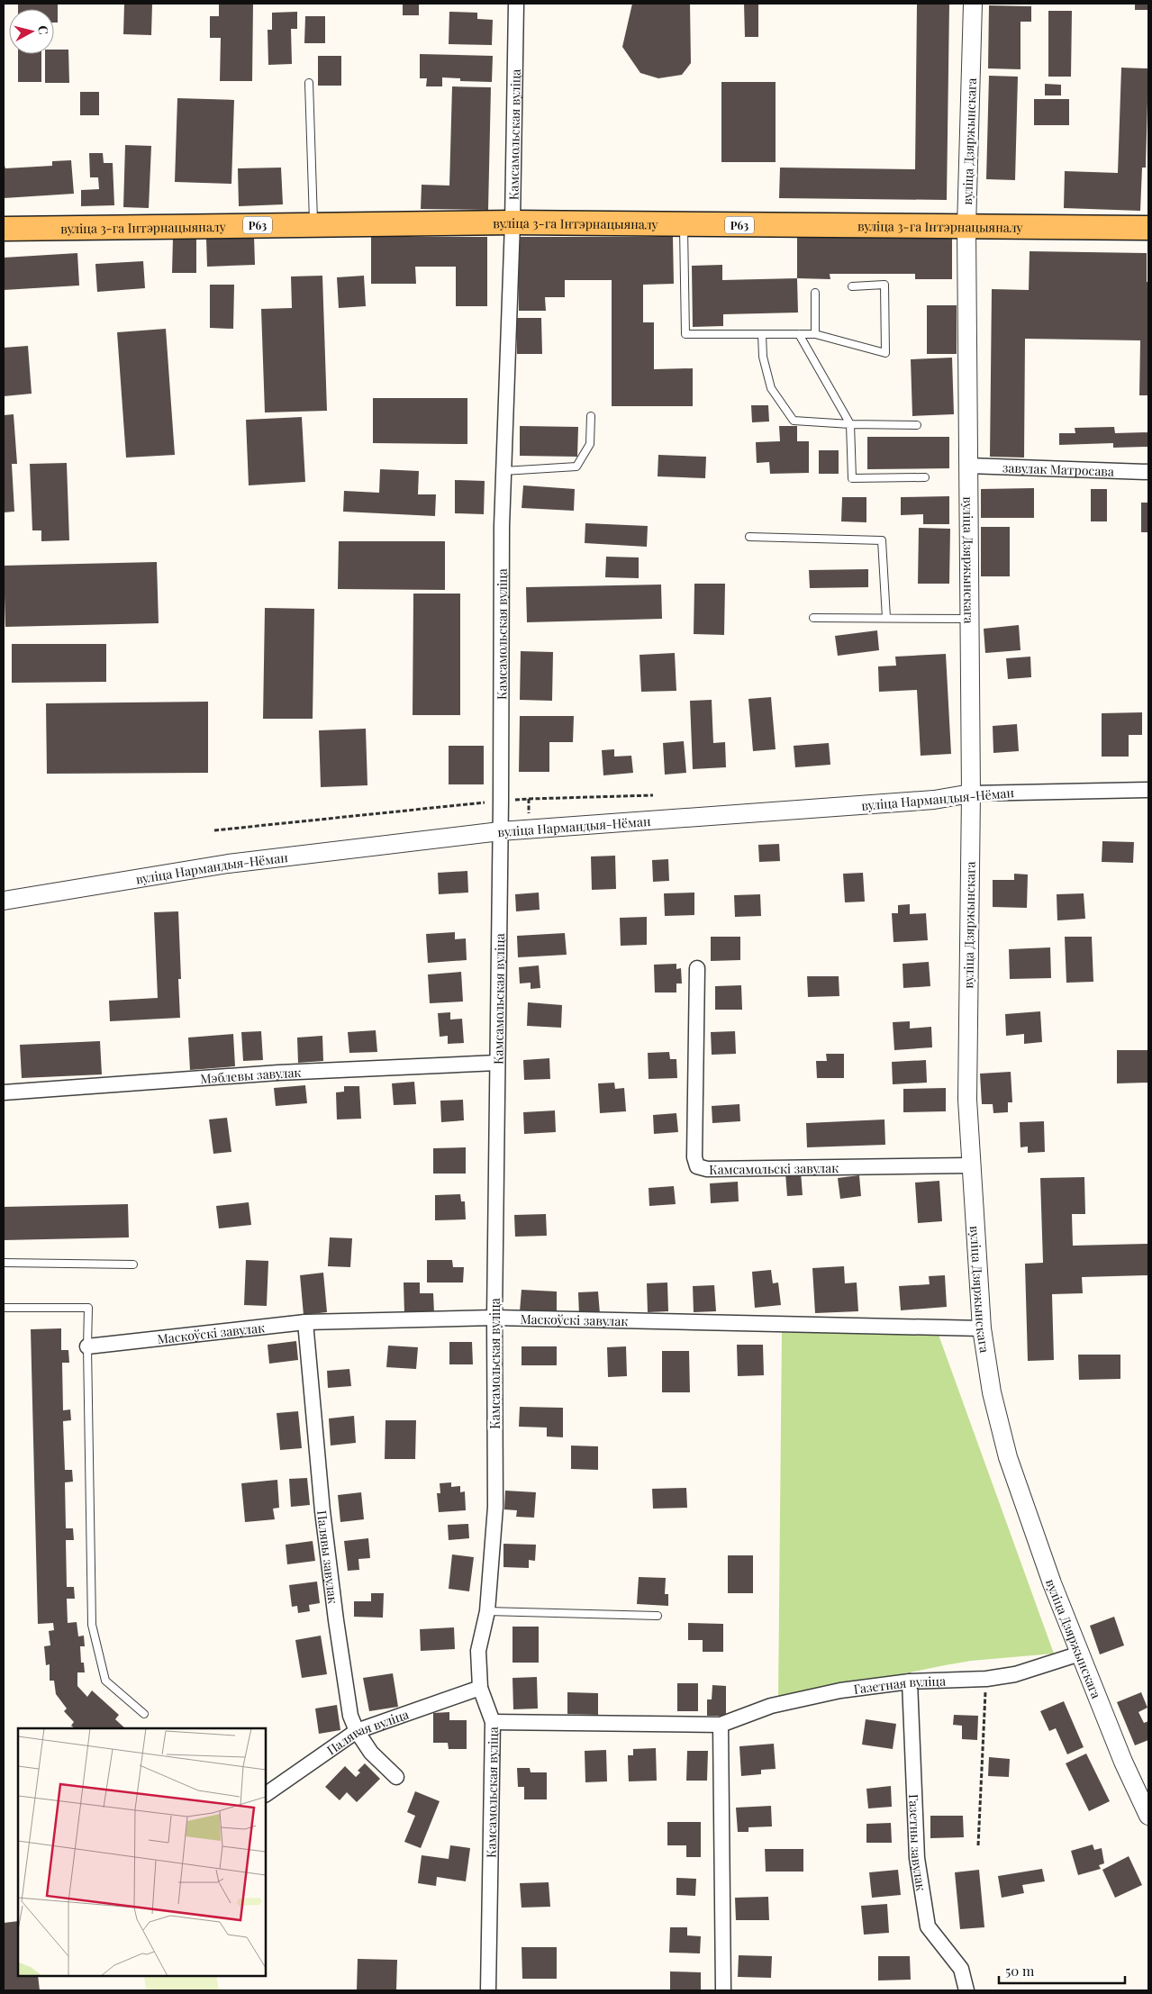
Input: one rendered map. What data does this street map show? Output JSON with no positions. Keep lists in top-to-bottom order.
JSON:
{
  "streets": {
    "main road": ["вуліца 3-га Інтэрнацыяналу", "Р63"],
    "street": [
      "Камсамольская вуліца",
      "вуліца Дзяржынскага",
      "завулак Матросава",
      "вуліца Нармандыя-Нёман",
      "Мэблевы завулак",
      "Камсамольскі завулак",
      "Маскоўскі завулак",
      "Палявы завулак",
      "Газетная вуліца",
      "Палявая вуліца",
      "Газетны завулак"
    ]
  },
  "crossings": [
    ["Камсамольская вуліца", "вуліца 3-га Інтэрнацыяналу"],
    ["Камсамольская вуліца", "вуліца Нармандыя-Нёман"],
    ["Камсамольская вуліца", "Мэблевы завулак"],
    ["Камсамольская вуліца", "Маскоўскі завулак"],
    ["Камсамольская вуліца", "Газетная вуліца"],
    ["Камсамольская вуліца", "Палявая вуліца"],
    ["вуліца Дзяржынскага", "вуліца 3-га Інтэрнацыяналу"],
    ["вуліца Дзяржынскага", "завулак Матросава"],
    ["вуліца Дзяржынскага", "вуліца Нармандыя-Нёман"],
    ["вуліца Дзяржынскага", "Камсамольскі завулак"],
    ["вуліца Дзяржынскага", "Маскоўскі завулак"],
    ["вуліца Дзяржынскага", "Газетная вуліца"],
    ["Маскоўскі завулак", "Палявы завулак"],
    ["Палявы завулак", "Палявая вуліца"],
    ["Газетная вуліца", "Газетны завулак"]
  ],
  "scale_bar": "50 m",
  "north": "right"
}
